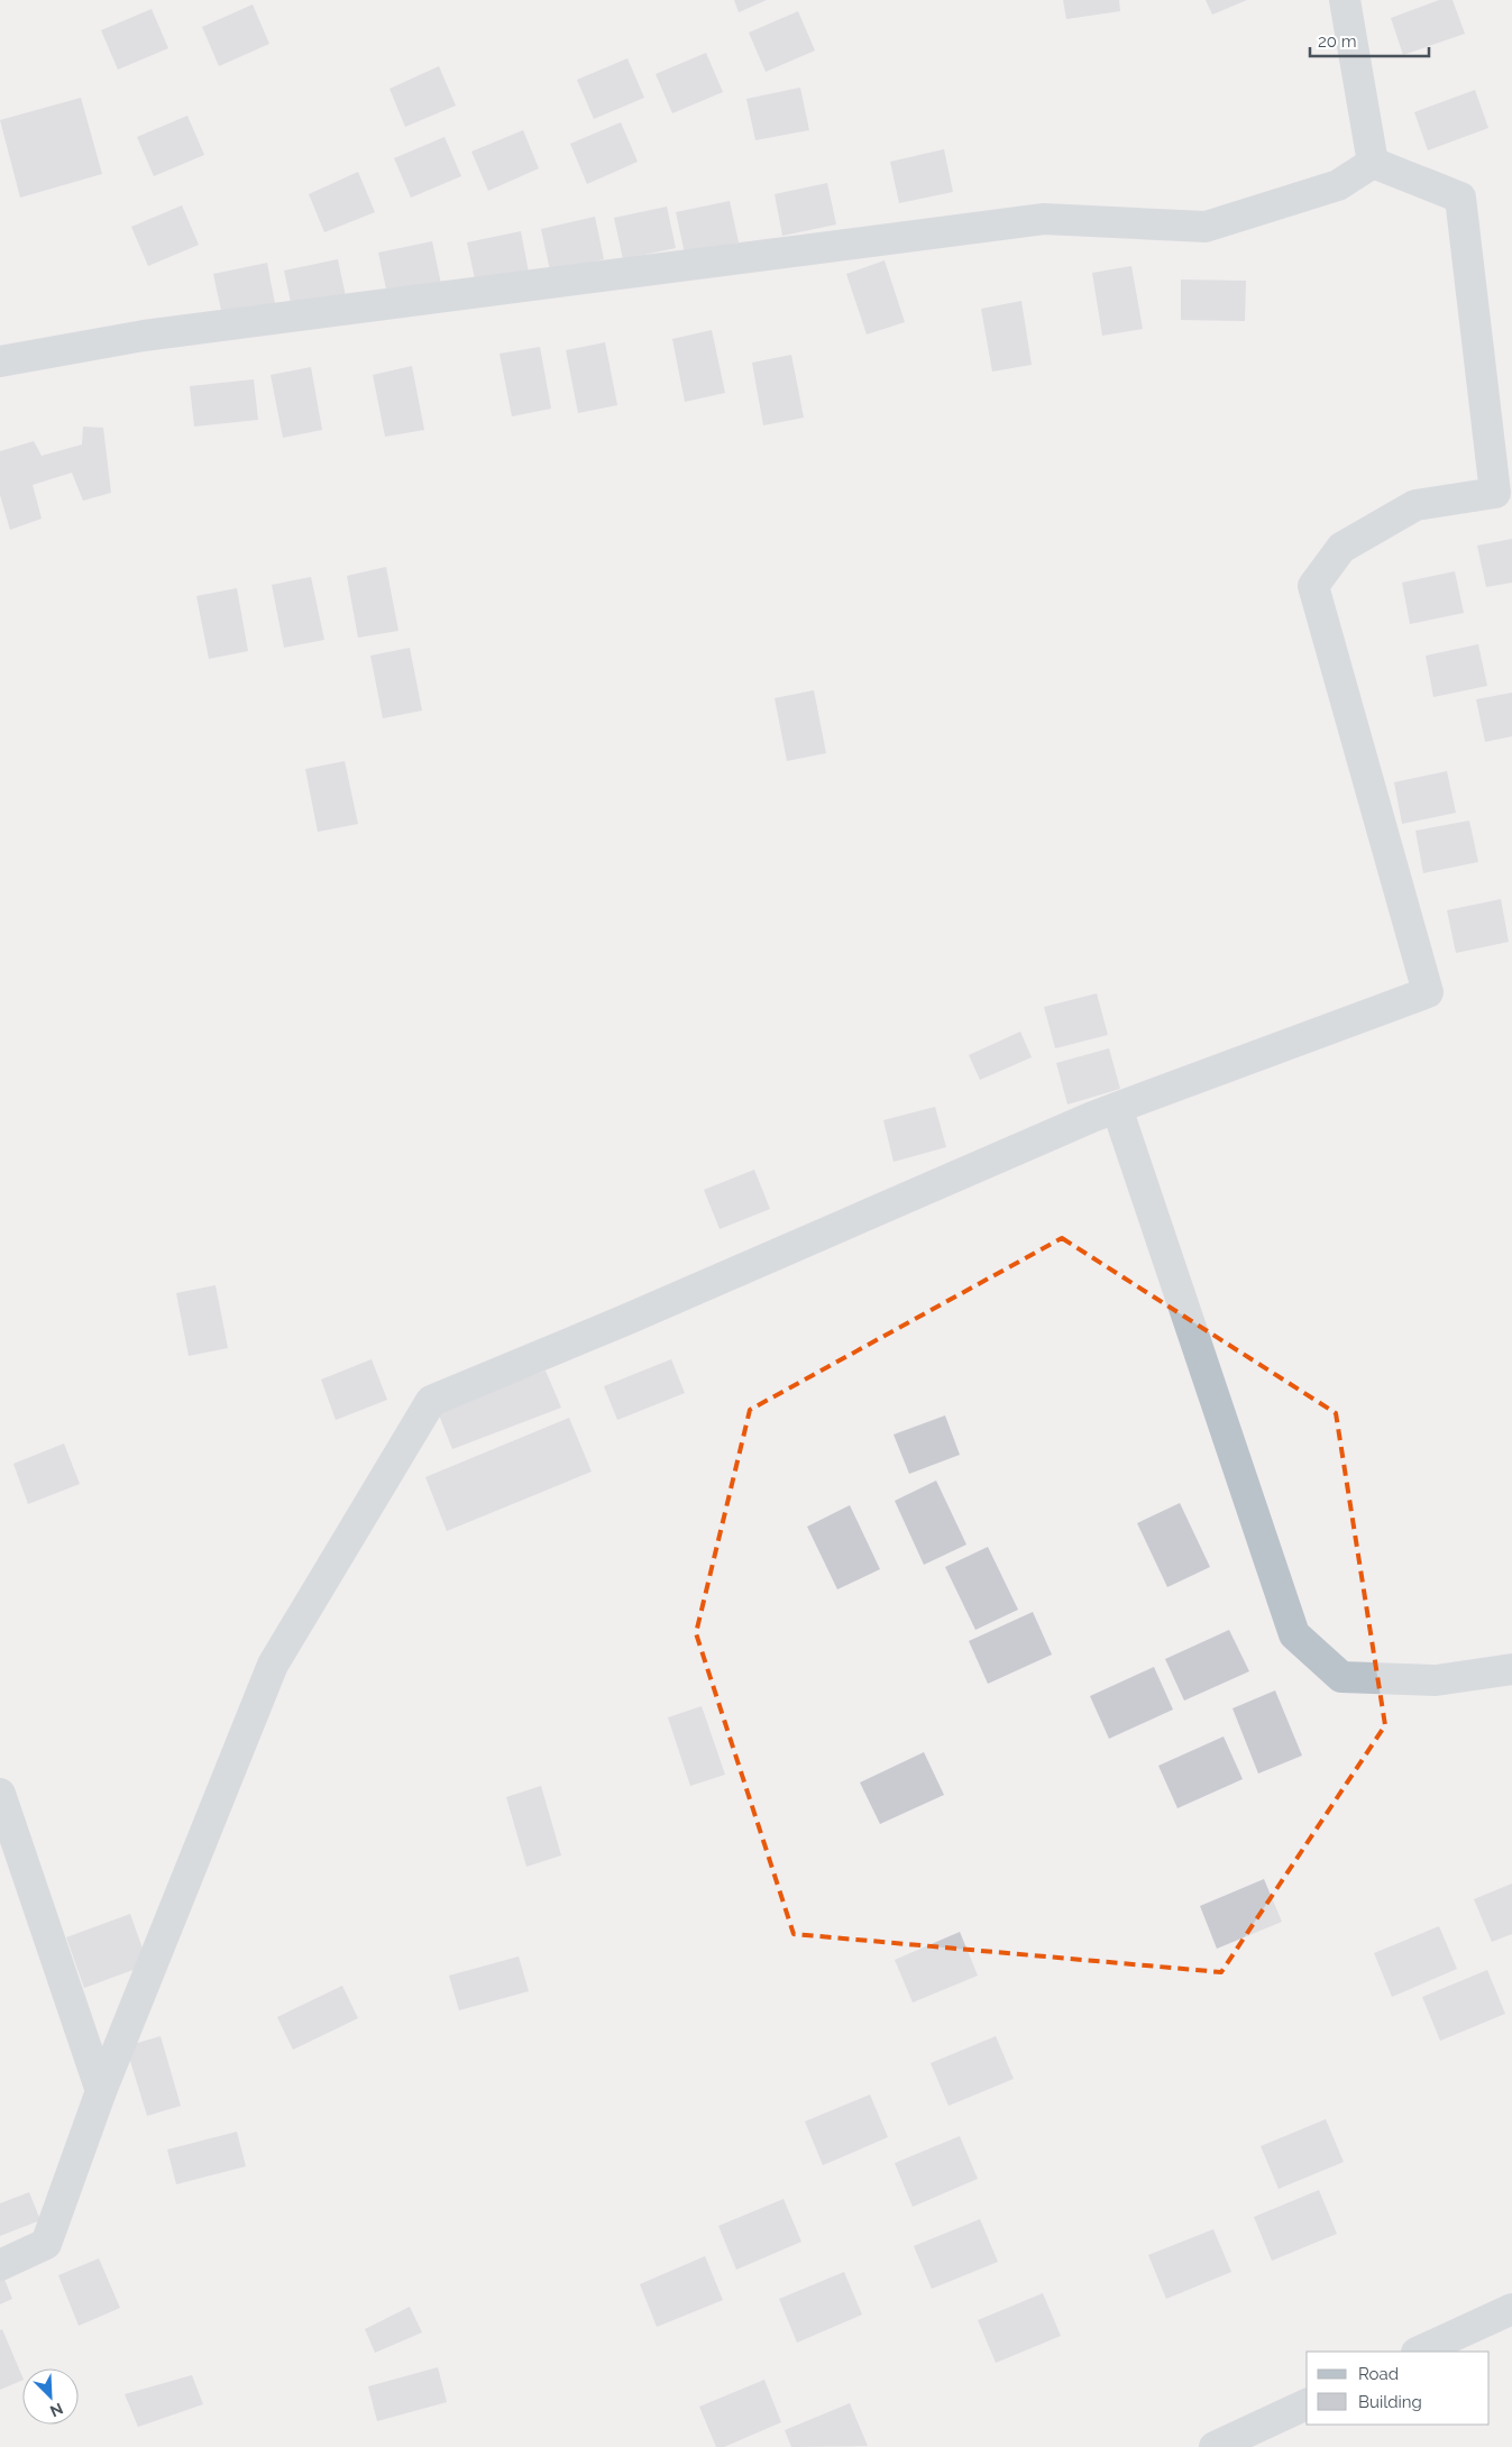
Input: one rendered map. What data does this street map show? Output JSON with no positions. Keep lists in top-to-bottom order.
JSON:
{
  "legend": ["Road", "Building"],
  "scale_bar": "20 m",
  "north": "bottom right"
}
